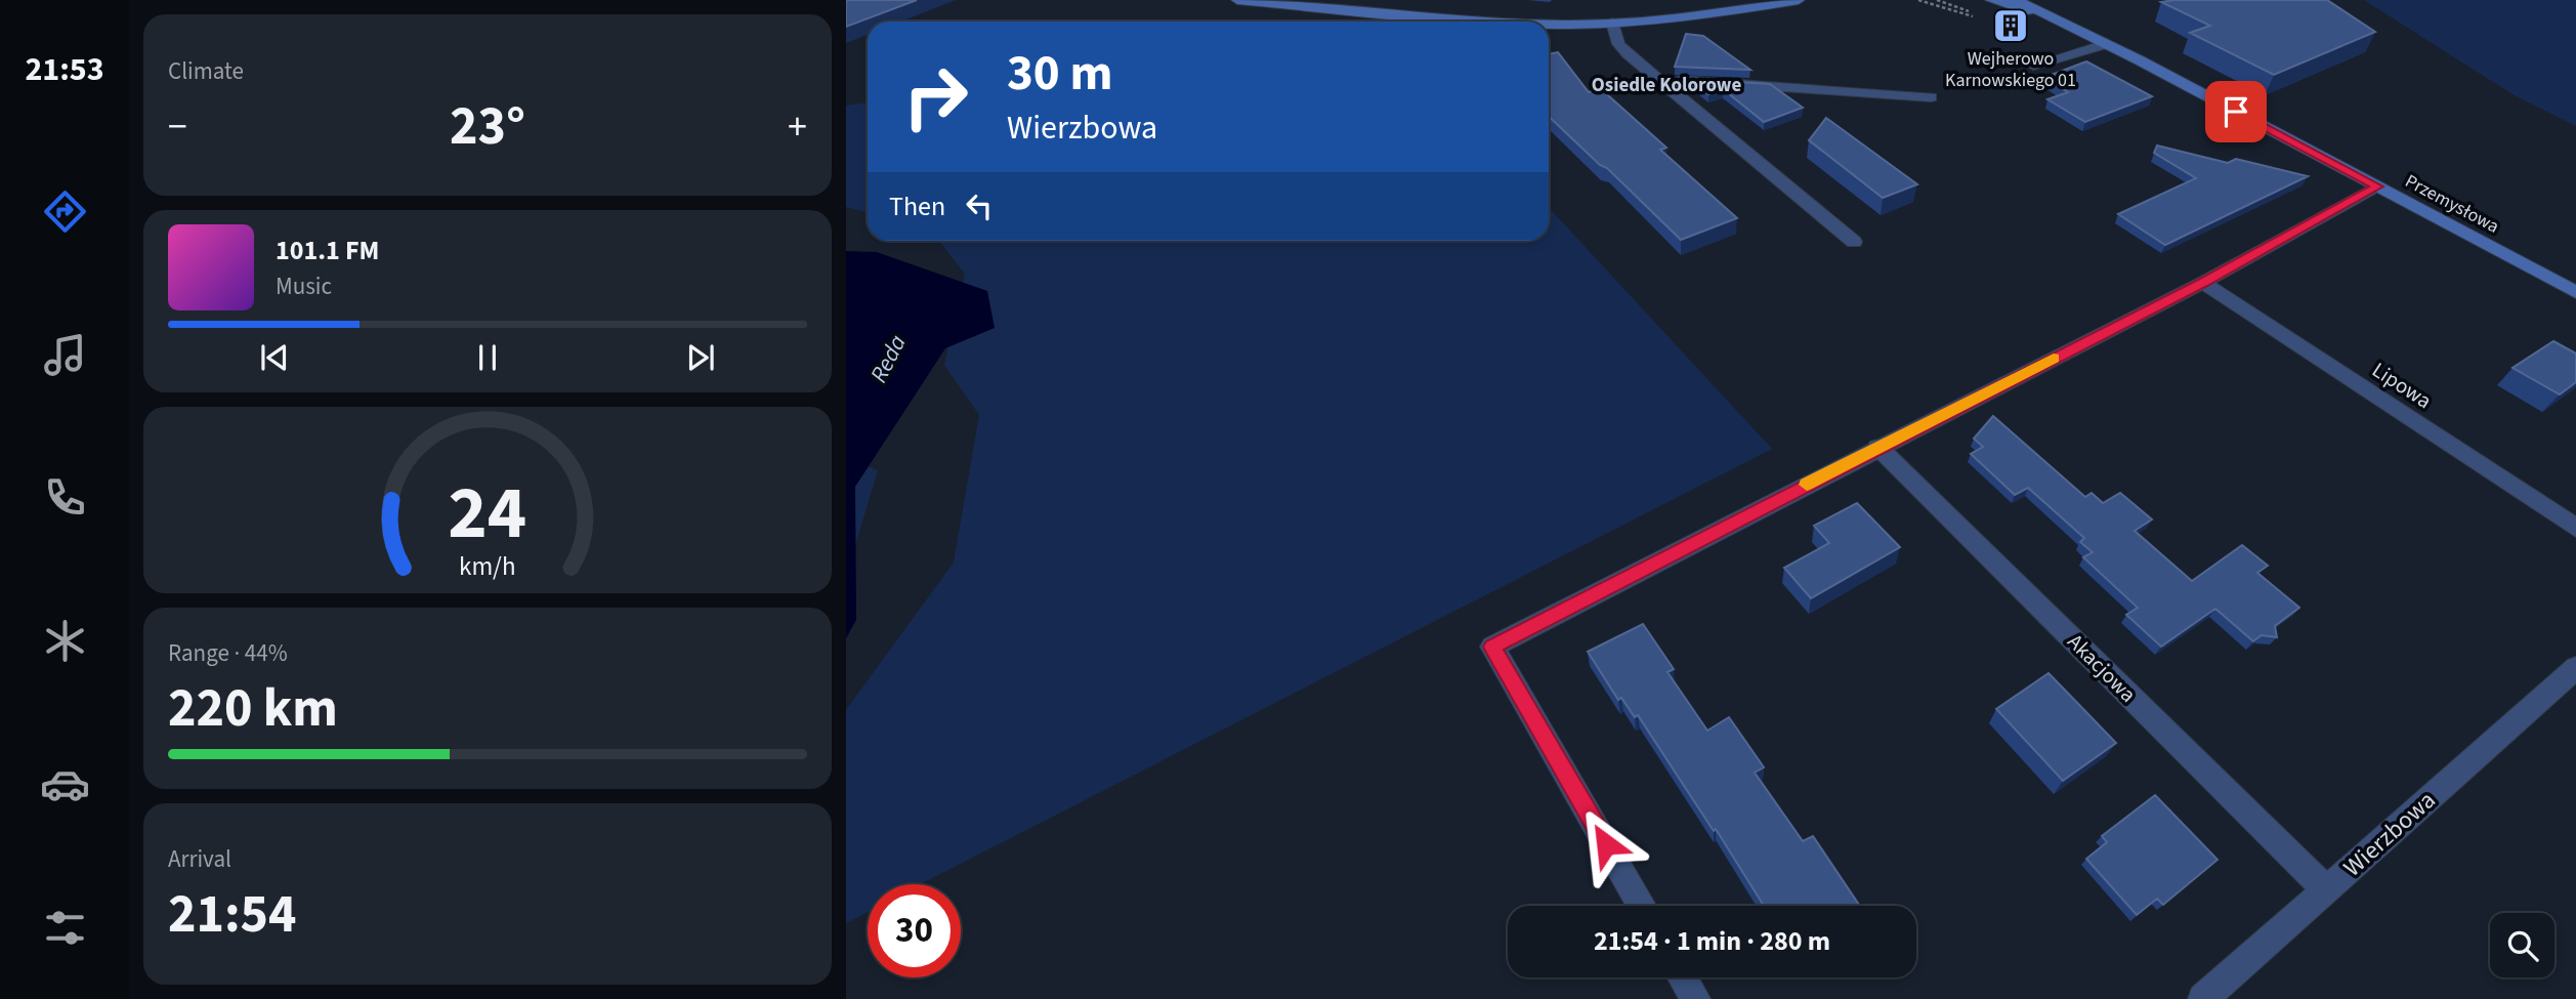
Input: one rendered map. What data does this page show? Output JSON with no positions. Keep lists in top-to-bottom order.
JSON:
{
  "streets": {
    "street": [
      "Przemysłowa",
      "Lipowa",
      "Akacjowa",
      "Wierzbowa"
    ]
  },
  "crossings": [
    ["Akacjowa", "Wierzbowa"]
  ],
  "districts": ["Osiedle Kolorowe"],
  "water": ["Reda"],
  "places": {
    "building": ["Wejherowo Karnowskiego 01"]
  },
  "page": {
    "tabs": "21:53",
    "tile": [
      "Climate",
      ["Range · 44%", "220 km"],
      ["Arrival", "21:54"]
    ],
    "turn": ["30 m", "Wierzbowa"],
    "heat": ["−", "23°", "+"],
    "then": "Then",
    "song": ["101.1 FM", "Music"],
    "limit": "30",
    "trip": "21:54 · 1 min · 280 m",
    "gauge": ["24", "km/h"]
  }
}
